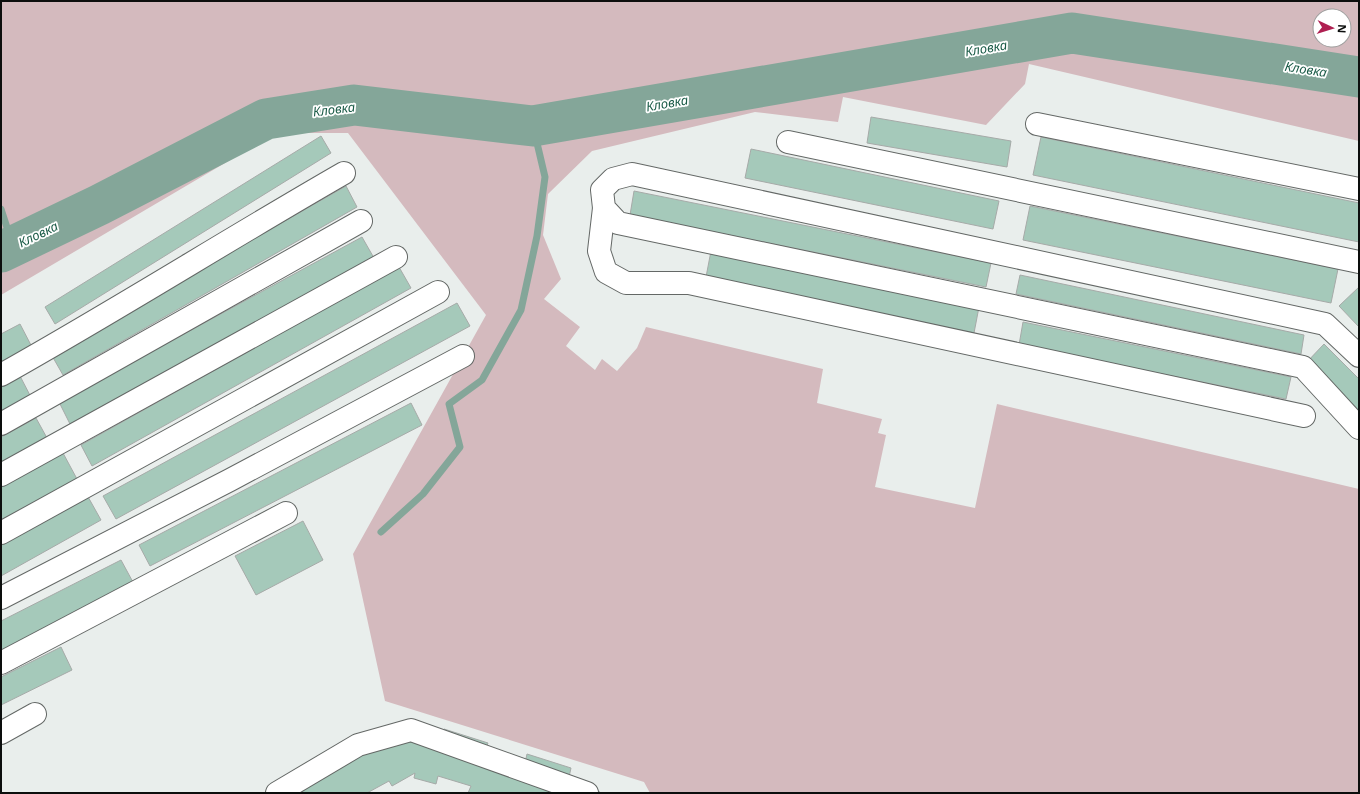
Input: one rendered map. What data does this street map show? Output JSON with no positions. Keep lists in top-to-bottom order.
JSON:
{
  "water": ["Кловка"],
  "north": "right"
}
